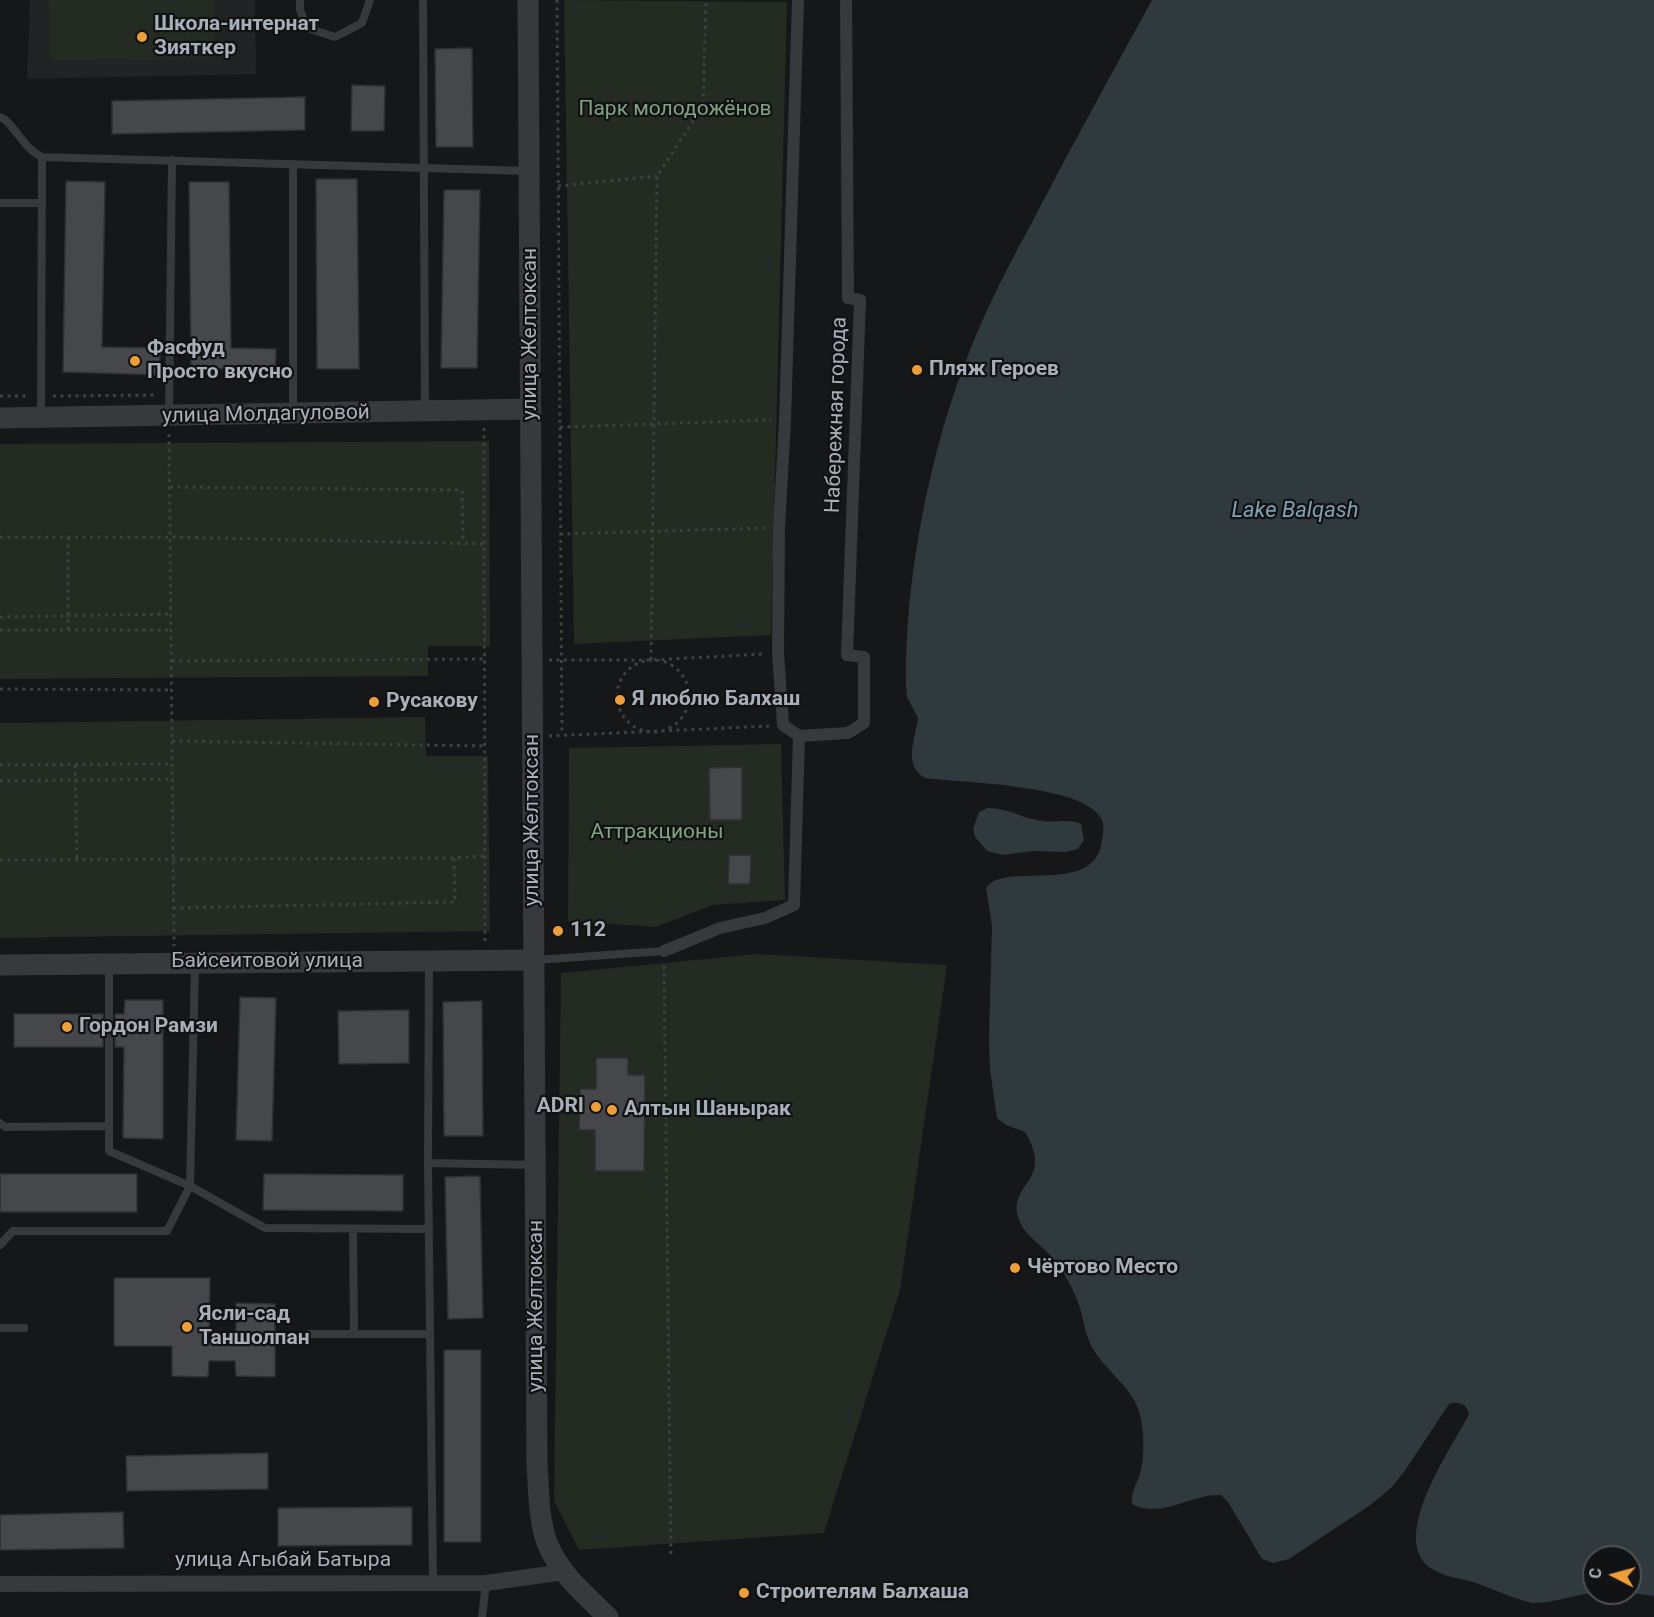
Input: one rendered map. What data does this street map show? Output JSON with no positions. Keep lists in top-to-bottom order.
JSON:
{
  "streets": {
    "street": [
      "улица Желтоксан",
      "улица Молдагуловой",
      "Набережная города",
      "Байсеитовой улица",
      "улица Агыбай Батыра"
    ]
  },
  "crossings": [
    ["улица Желтоксан", "улица Молдагуловой"],
    ["улица Желтоксан", "Байсеитовой улица"],
    ["улица Желтоксан", "улица Агыбай Батыра"]
  ],
  "water": ["Lake Balqash"],
  "parks": ["Парк молодожёнов", "Аттракционы"],
  "places": [
    "Школа-интернат Зияткер",
    "Фасфуд Просто вкусно",
    "Пляж Героев",
    "Я люблю Балхаш",
    "Русакову",
    "112",
    "Гордон Рамзи",
    "ADRI",
    "Алтын Шанырак",
    "Чёртово Место",
    "Ясли-сад Таншолпан",
    "Строителям Балхаша"
  ],
  "north": "left"
}
